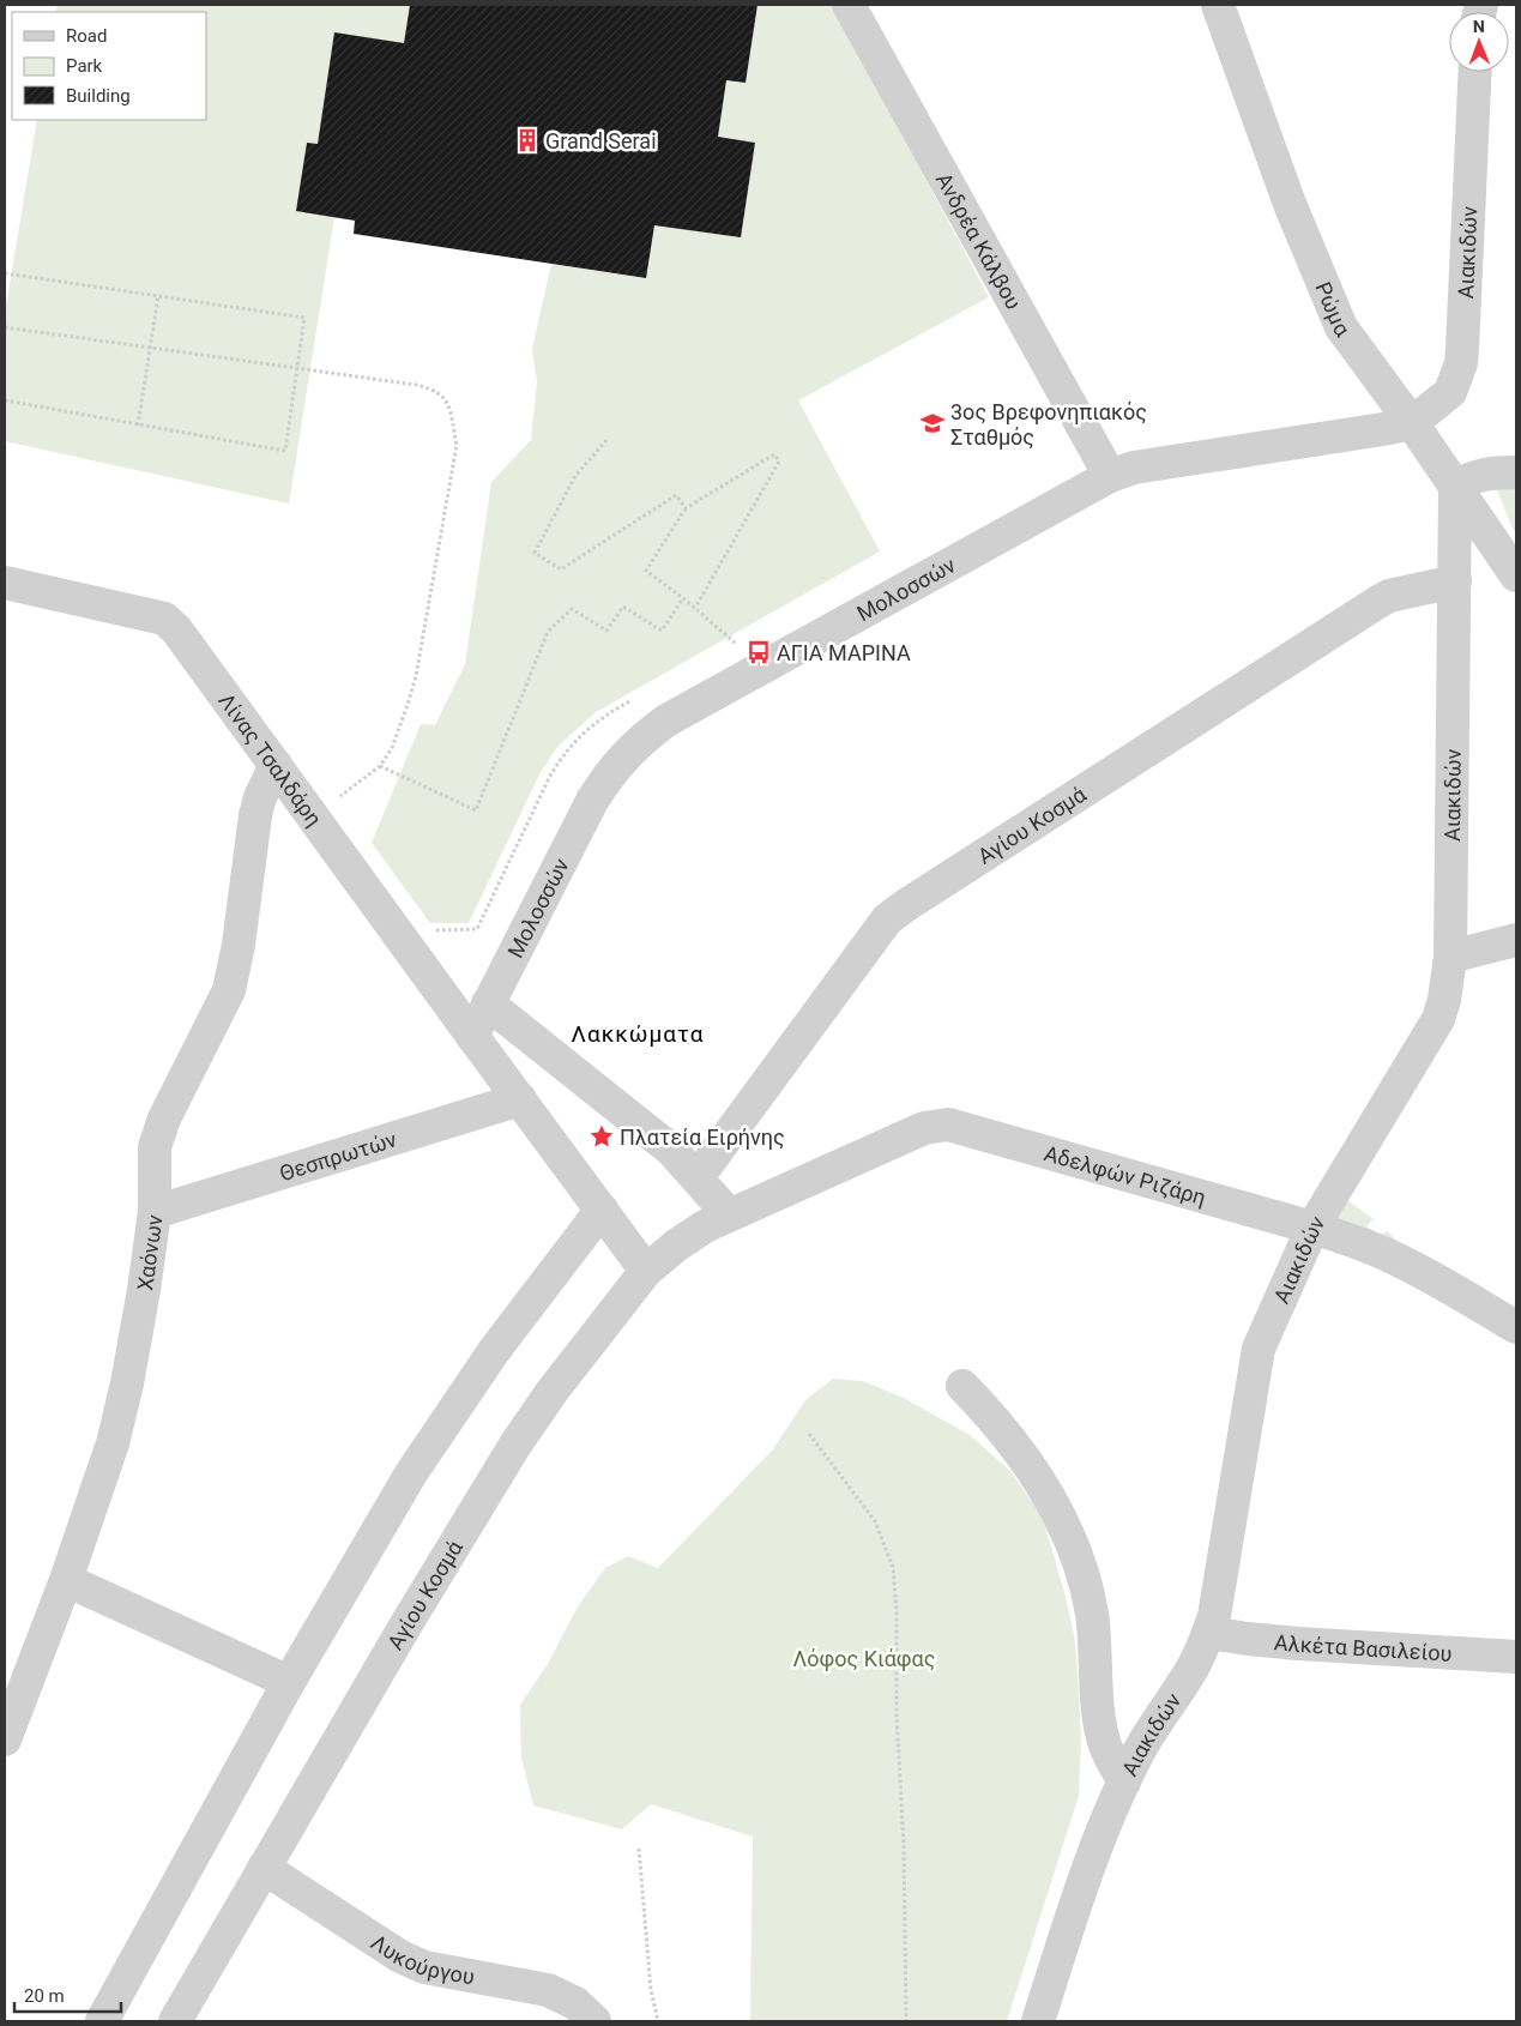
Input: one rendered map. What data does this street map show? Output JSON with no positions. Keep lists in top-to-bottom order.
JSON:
{
  "streets": {
    "street": [
      "Ανδρέα Κάλβου",
      "Αιακιδών",
      "Ρώμα",
      "Μολοσσών",
      "Λίνας Τσαλδάρη",
      "Αγίου Κοσμά",
      "Θεσπρωτών",
      "Αδελφών Ριζάρη",
      "Χαόνων",
      "Αλκέτα Βασιλείου",
      "Λυκούργου"
    ]
  },
  "crossings": [
    ["Ανδρέα Κάλβου", "Μολοσσών"],
    ["Αιακιδών", "Ρώμα"],
    ["Αιακιδών", "Μολοσσών"],
    ["Αιακιδών", "Αγίου Κοσμά"],
    ["Αιακιδών", "Αδελφών Ριζάρη"],
    ["Αιακιδών", "Αλκέτα Βασιλείου"],
    ["Ρώμα", "Μολοσσών"],
    ["Μολοσσών", "Λίνας Τσαλδάρη"],
    ["Λίνας Τσαλδάρη", "Αγίου Κοσμά"],
    ["Λίνας Τσαλδάρη", "Θεσπρωτών"],
    ["Λίνας Τσαλδάρη", "Χαόνων"],
    ["Αγίου Κοσμά", "Αδελφών Ριζάρη"],
    ["Αγίου Κοσμά", "Λυκούργου"],
    ["Θεσπρωτών", "Χαόνων"]
  ],
  "districts": ["Λακκώματα"],
  "parks": ["Λόφος Κιάφας"],
  "places": {
    "building": ["Grand Serai"],
    "school or university": ["3ος Βρεφονηπιακός Σταθμός"],
    "bus stop": ["ΑΓΙΑ ΜΑΡΙΝΑ"],
    "place": ["Πλατεία Ειρήνης"]
  },
  "legend": ["Road", "Park", "Building"],
  "scale_bar": "20 m",
  "north": "top"
}
